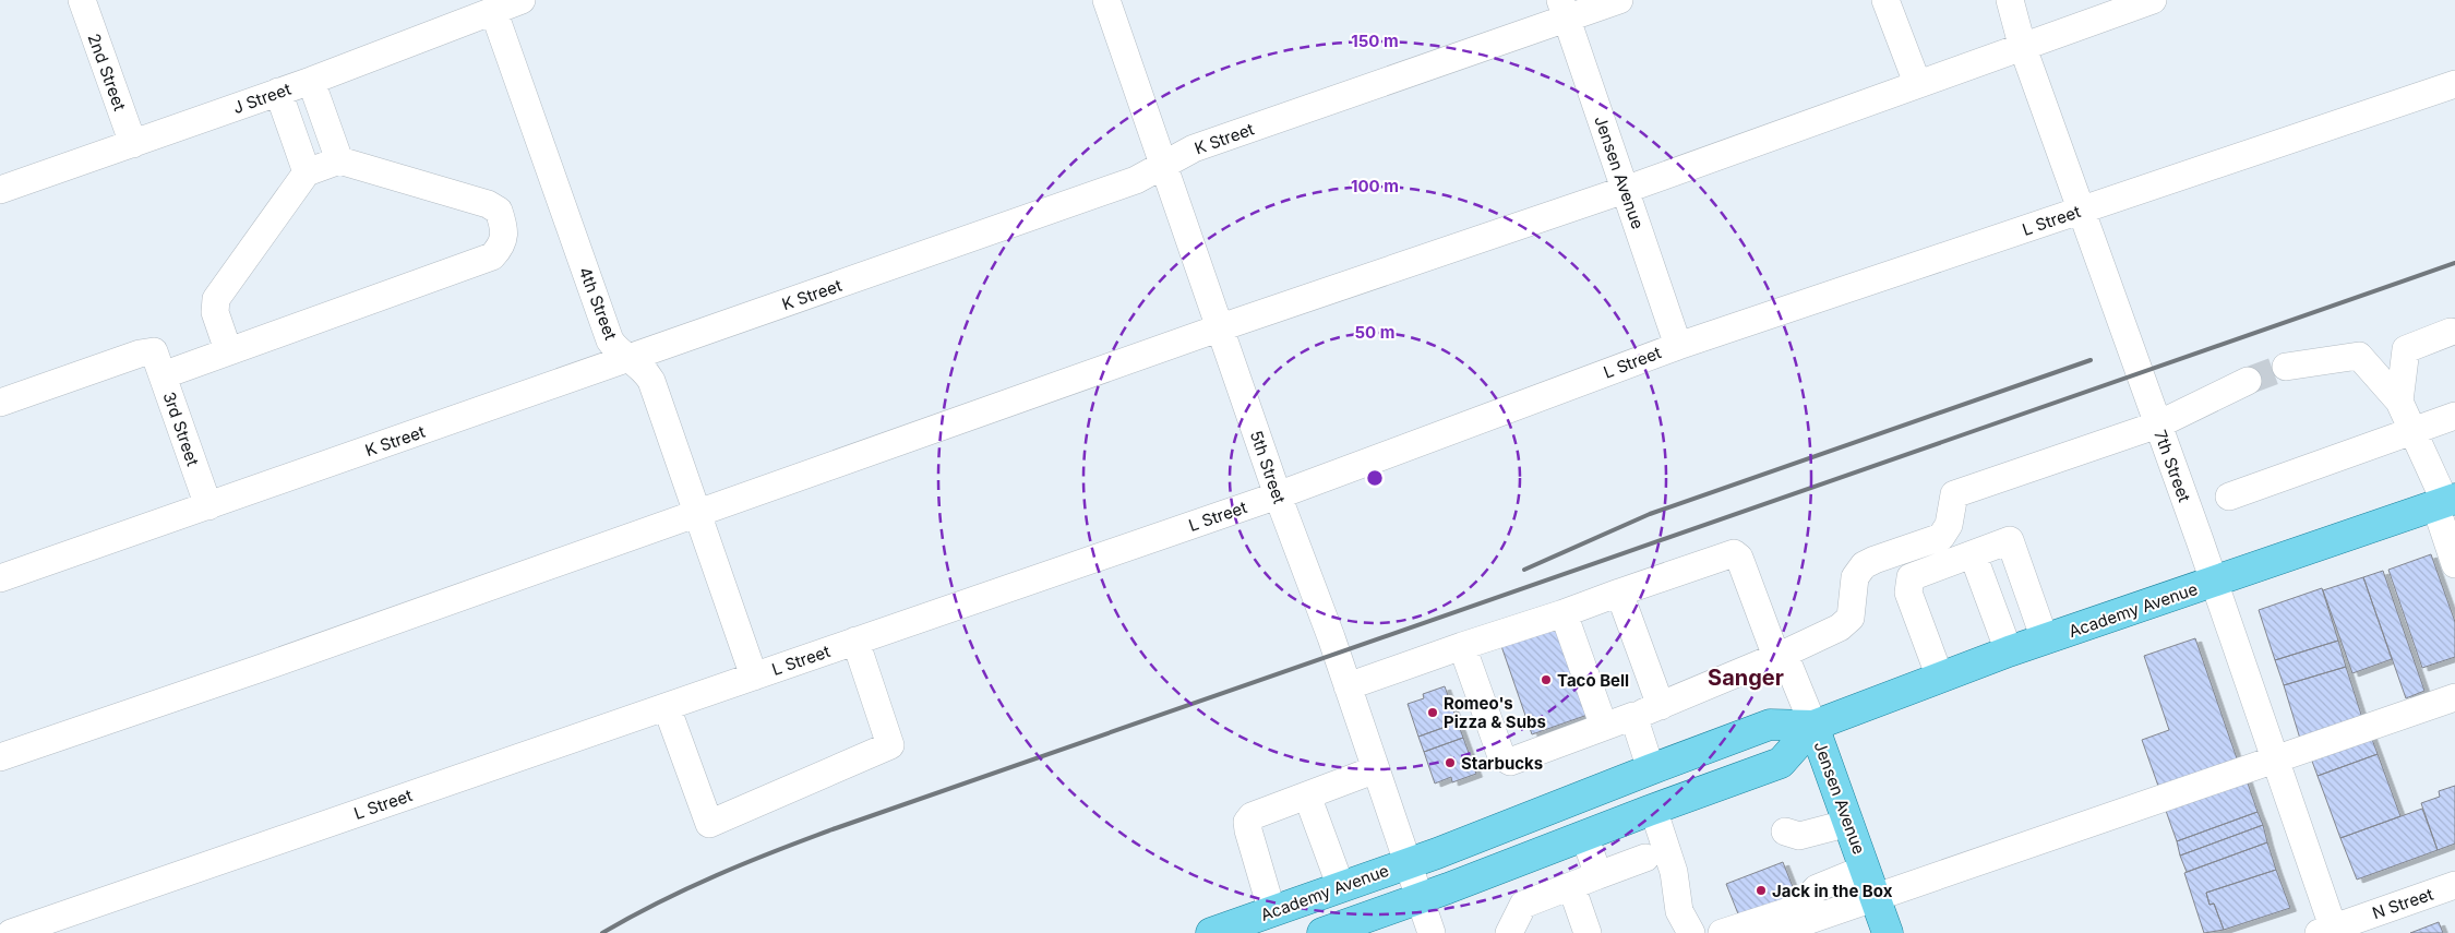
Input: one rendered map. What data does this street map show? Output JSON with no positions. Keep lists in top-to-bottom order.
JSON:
{
  "streets": {
    "main road": ["Jensen Avenue", "Academy Avenue"],
    "street": [
      "2nd Street",
      "J Street",
      "K Street",
      "L Street",
      "4th Street",
      "3rd Street",
      "7th Street",
      "5th Street",
      "N Street"
    ]
  },
  "crossings": [
    ["2nd Street", "J Street"],
    ["J Street", "4th Street"],
    ["K Street", "Jensen Avenue"],
    ["K Street", "4th Street"],
    ["K Street", "3rd Street"],
    ["K Street", "5th Street"],
    ["Jensen Avenue", "L Street"],
    ["Jensen Avenue", "Academy Avenue"],
    ["L Street", "4th Street"],
    ["L Street", "7th Street"],
    ["L Street", "5th Street"],
    ["7th Street", "Academy Avenue"],
    ["7th Street", "N Street"],
    ["5th Street", "Academy Avenue"]
  ],
  "districts": ["Sanger"],
  "places": [
    "Taco Bell",
    "Romeo's Pizza & Subs",
    "Starbucks",
    "Jack in the Box"
  ],
  "rings": ["150 m", "100 m", "50 m"]
}
